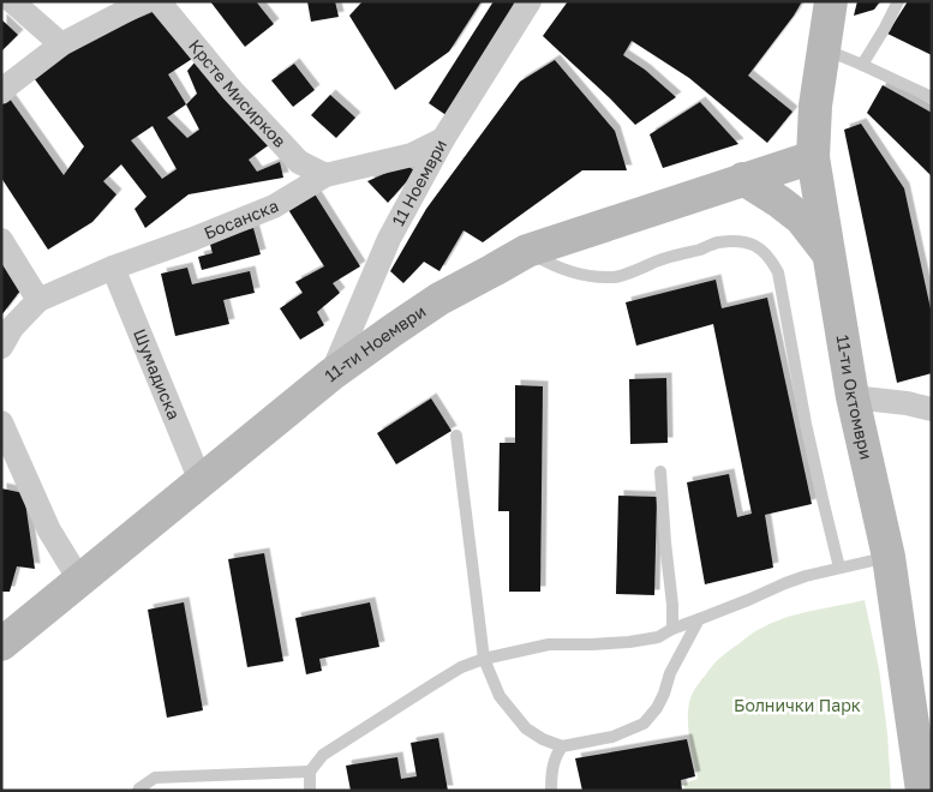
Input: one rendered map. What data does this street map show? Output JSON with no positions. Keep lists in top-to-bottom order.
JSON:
{
  "streets": {
    "main road": ["11-ти Ноември", "11-ти Октомври"],
    "street": [
      "Крсте Мисирков",
      "11 Ноември",
      "Босанска",
      "Шумадиска"
    ]
  },
  "crossings": [
    ["Крсте Мисирков", "Босанска"],
    ["11 Ноември", "Босанска"],
    ["11 Ноември", "11-ти Ноември"],
    ["Босанска", "Шумадиска"],
    ["11-ти Ноември", "Шумадиска"],
    ["11-ти Ноември", "11-ти Октомври"]
  ],
  "parks": ["Болнички Парк"]
}
